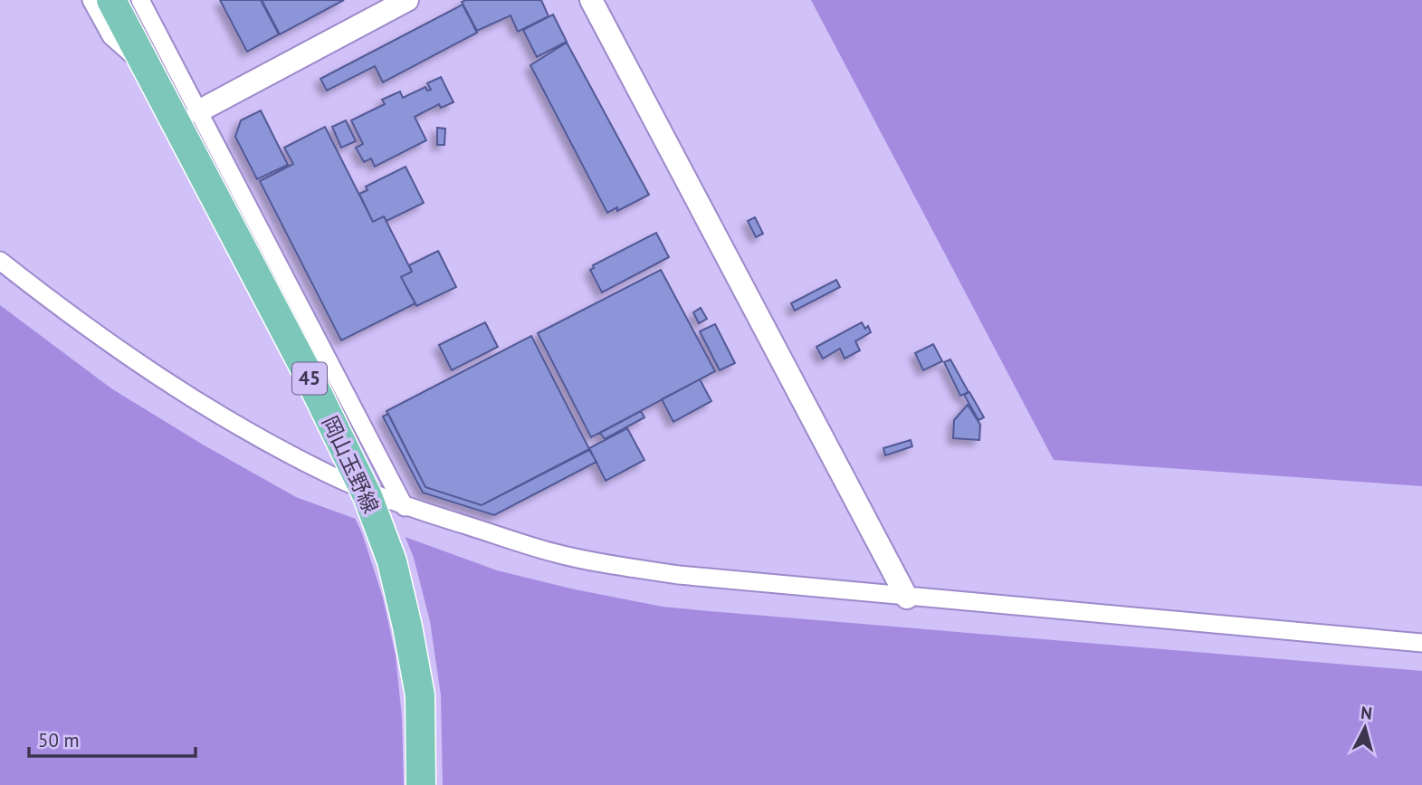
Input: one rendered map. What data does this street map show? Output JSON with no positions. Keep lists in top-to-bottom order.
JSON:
{
  "streets": {
    "main road": ["45", "岡山玉野線"]
  },
  "scale_bar": "50 m",
  "north": "top"
}
